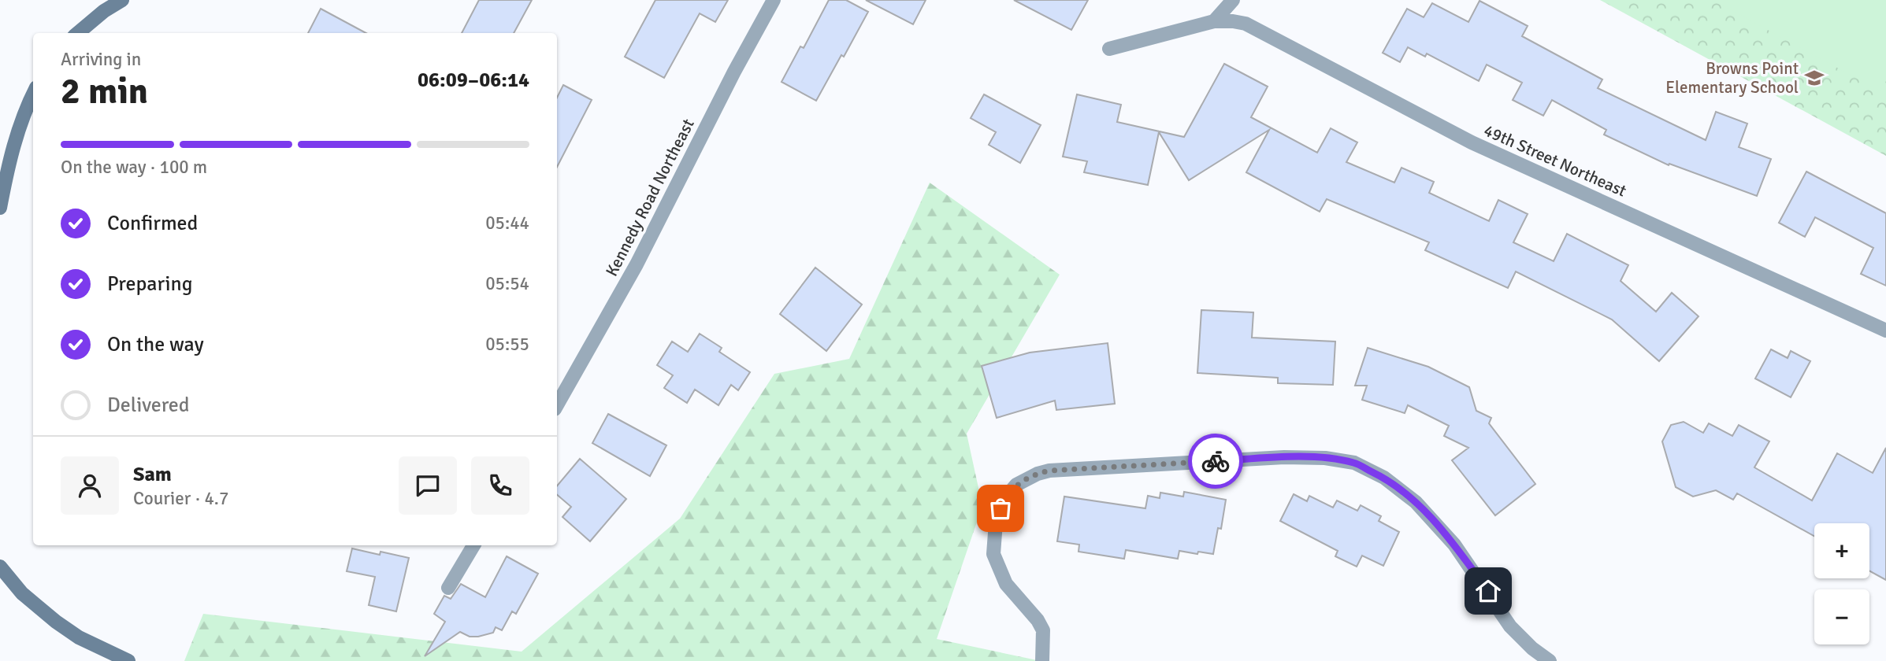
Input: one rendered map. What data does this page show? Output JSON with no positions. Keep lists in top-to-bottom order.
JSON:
{
  "streets": {
    "street": ["49th Street Northeast", "Kennedy Road Northeast"]
  },
  "places": {
    "school or university": ["Browns Point Elementary School"]
  },
  "page": {
    "heading": ["2 min", "Arriving in", "06:09–06:14"],
    "panel": ["Sam", "Courier · 4.7"],
    "bar": "On the way · 100 m",
    "list": [
      ["Confirmed", "05:44"],
      ["Preparing", "05:54"],
      ["On the way", "05:55"],
      "Delivered"
    ],
    "map_buttons": ["+", "−"]
  }
}
